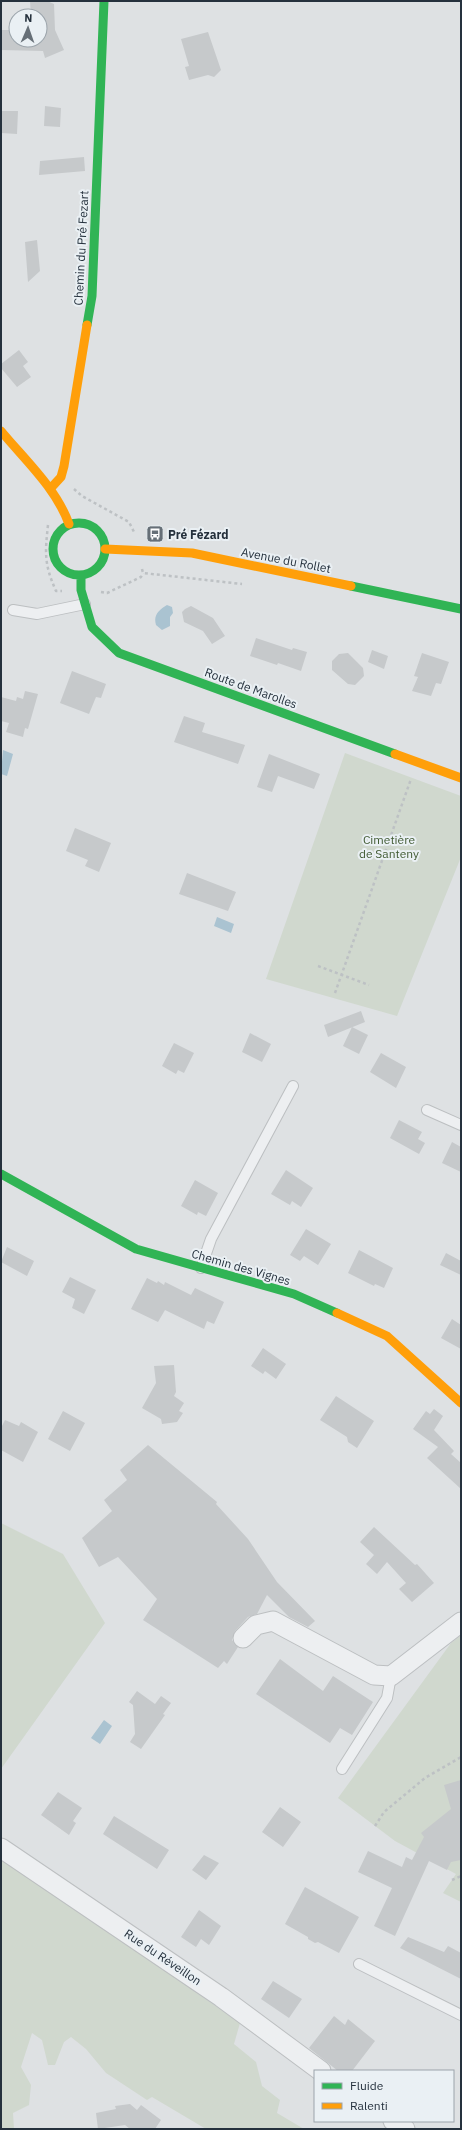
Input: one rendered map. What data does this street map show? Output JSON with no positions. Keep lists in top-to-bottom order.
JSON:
{
  "streets": {
    "street": [
      "Chemin du Pré Fezart",
      "Avenue du Rollet",
      "Route de Marolles",
      "Chemin des Vignes",
      "Rue du Réveillon"
    ]
  },
  "crossings": [
    ["Avenue du Rollet", "Route de Marolles"]
  ],
  "parks": ["Cimetière de Santeny"],
  "places": {
    "bus stop": ["Pré Fézard"]
  },
  "legend": ["Fluide", "Ralenti"],
  "north": "top"
}
